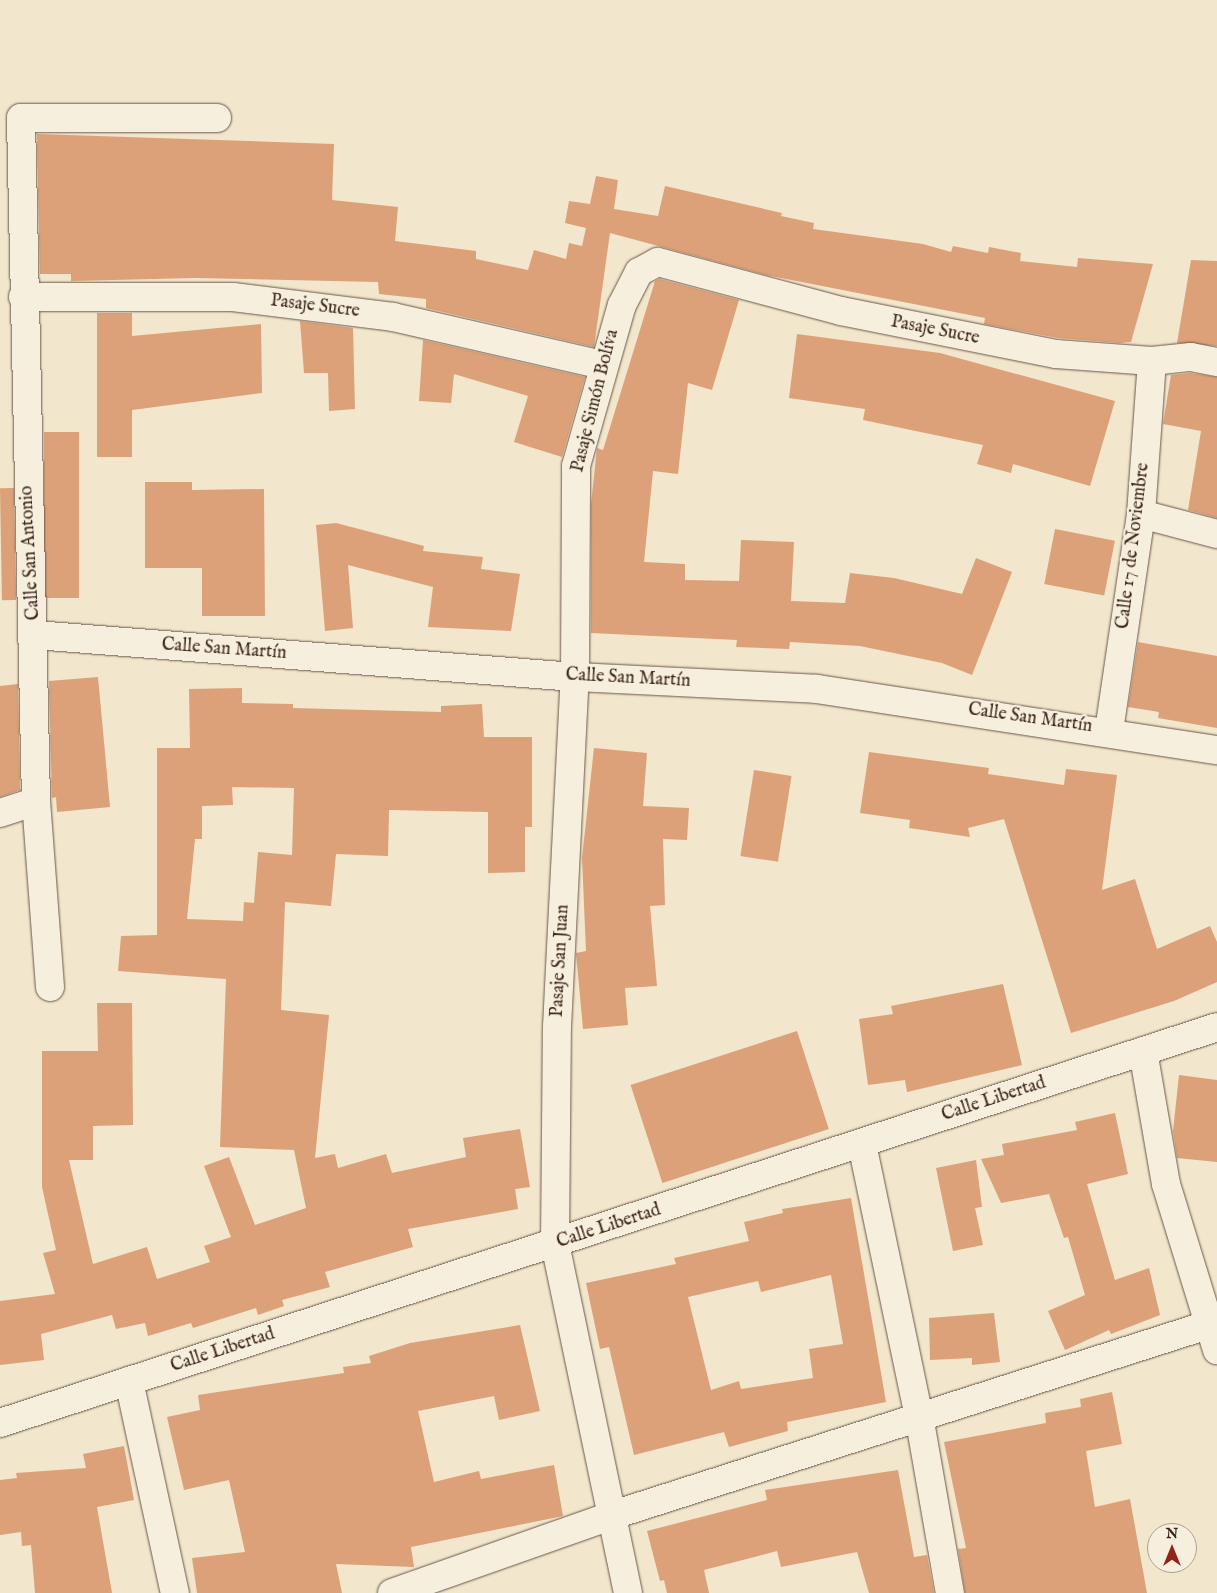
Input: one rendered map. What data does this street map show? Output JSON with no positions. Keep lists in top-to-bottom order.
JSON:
{
  "streets": {
    "street": [
      "Pasaje Sucre",
      "Pasaje Simón Bolíva",
      "Calle 17 de Noviembre",
      "Calle San Antonio",
      "Calle San Martín",
      "Pasaje San Juan",
      "Calle Libertad"
    ]
  },
  "crossings": [
    ["Pasaje Sucre", "Pasaje Simón Bolíva"],
    ["Pasaje Sucre", "Calle 17 de Noviembre"],
    ["Pasaje Sucre", "Calle San Antonio"],
    ["Pasaje Simón Bolíva", "Calle San Martín"],
    ["Pasaje Simón Bolíva", "Pasaje San Juan"],
    ["Calle 17 de Noviembre", "Calle San Martín"],
    ["Calle San Antonio", "Calle San Martín"],
    ["Calle San Martín", "Pasaje San Juan"],
    ["Pasaje San Juan", "Calle Libertad"]
  ],
  "north": "top"
}
